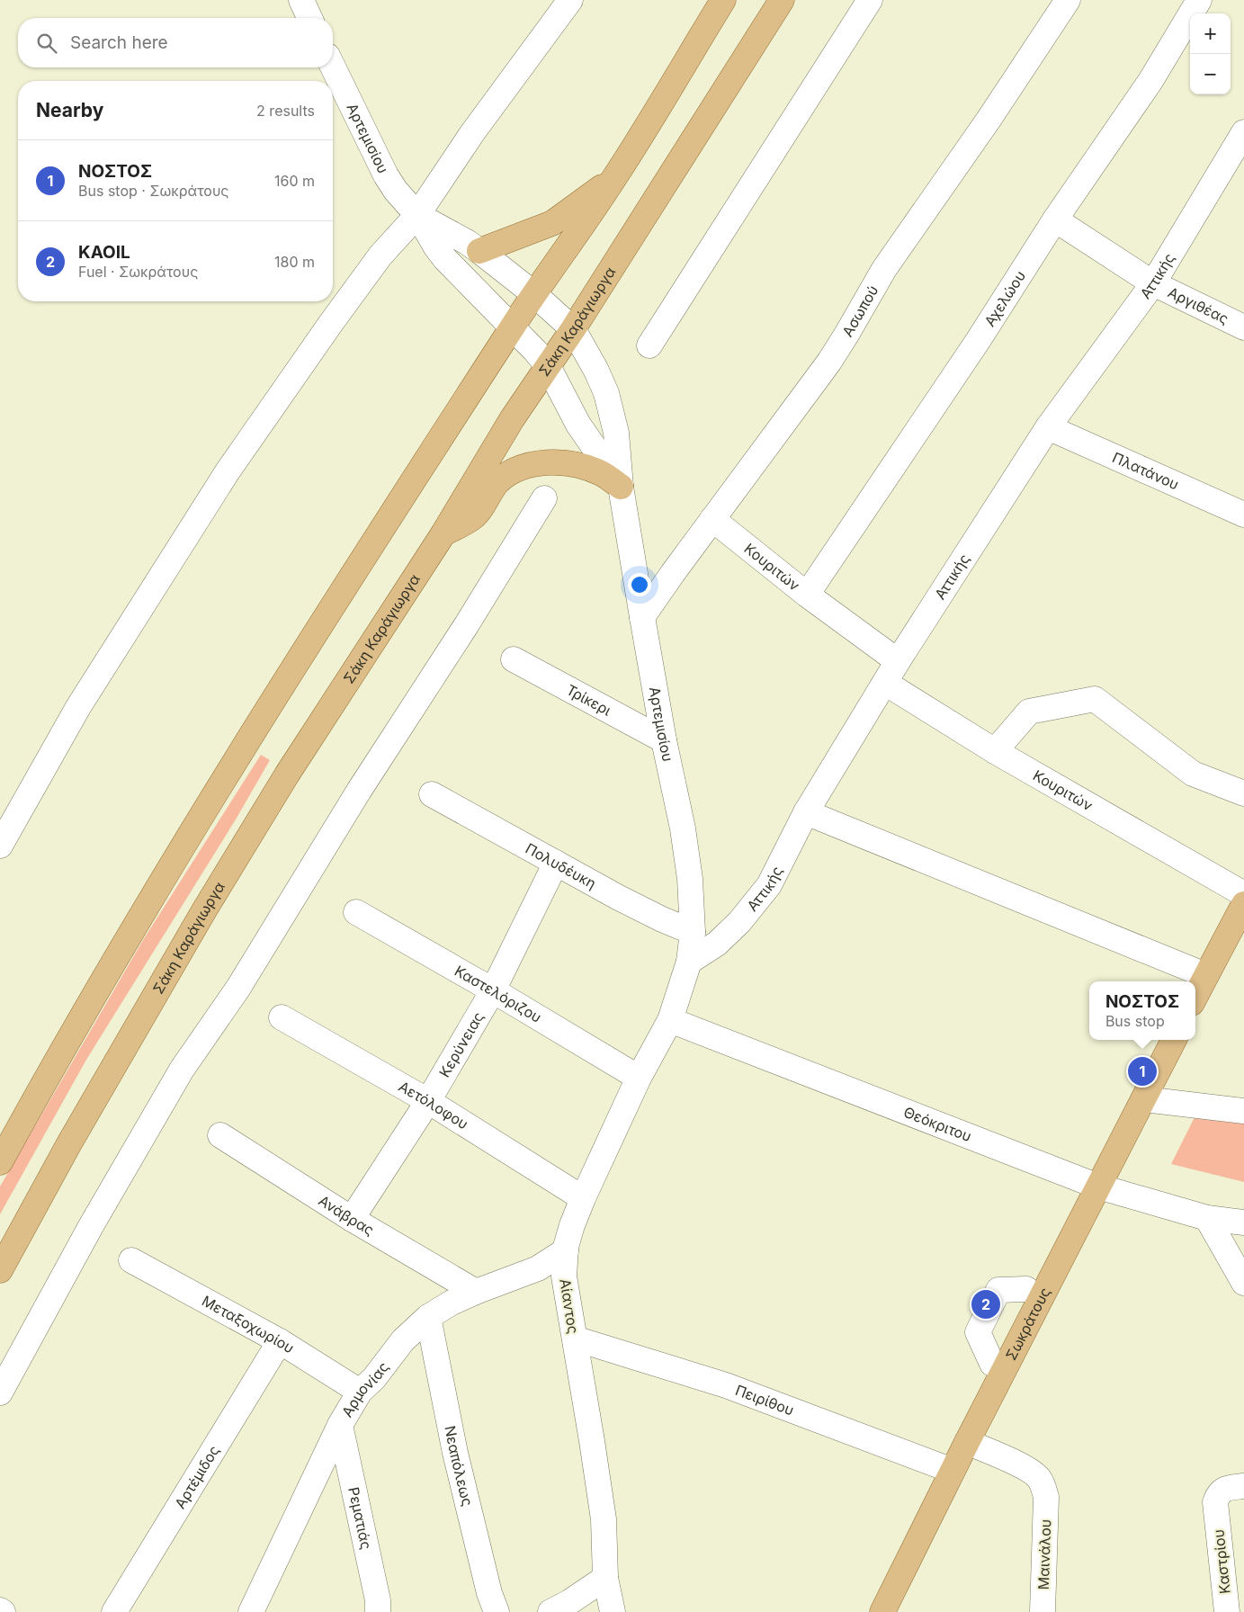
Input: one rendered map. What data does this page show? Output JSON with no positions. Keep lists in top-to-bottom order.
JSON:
{
  "streets": {
    "main road": ["Σάκη Καράγιωργα", "Σωκράτους"],
    "street": [
      "Αρτεμισίου",
      "Αττικής",
      "Αχελώου",
      "Αργιθέας",
      "Ασωπού",
      "Πλατάνου",
      "Κουριτών",
      "Τρίκερι",
      "Πολυδέυκη",
      "Καστελόριζου",
      "Κερύνειας",
      "Αετόλοφου",
      "Θεόκριτου",
      "Ανάβρας",
      "Αίαντoς",
      "Μεταξοχωρίου",
      "Αρμονίας",
      "Πειρίθου",
      "Νεαπόλεως",
      "Αρτέμιδος",
      "Ρεματιάς",
      "Μαινάλου",
      "Καστρίου"
    ]
  },
  "crossings": [
    ["Αρτεμισίου", "Αττικής"],
    ["Αρτεμισίου", "Ασωπού"],
    ["Αρτεμισίου", "Σάκη Καράγιωργα"],
    ["Αρτεμισίου", "Τρίκερι"],
    ["Αρτεμισίου", "Πολυδέυκη"],
    ["Αττικής", "Αργιθέας"],
    ["Αττικής", "Πλατάνου"],
    ["Αττικής", "Κουριτών"],
    ["Αχελώου", "Αργιθέας"],
    ["Αχελώου", "Κουριτών"],
    ["Ασωπού", "Κουριτών"],
    ["Πολυδέυκη", "Κερύνειας"],
    ["Καστελόριζου", "Κερύνειας"],
    ["Καστελόριζου", "Αίαντoς"],
    ["Κερύνειας", "Αετόλοφου"],
    ["Κερύνειας", "Ανάβρας"],
    ["Αετόλοφου", "Αίαντoς"],
    ["Θεόκριτου", "Αίαντoς"],
    ["Θεόκριτου", "Σωκράτους"],
    ["Ανάβρας", "Αρμονίας"],
    ["Αίαντoς", "Αρμονίας"],
    ["Αίαντoς", "Πειρίθου"],
    ["Μεταξοχωρίου", "Αρμονίας"],
    ["Μεταξοχωρίου", "Αρτέμιδος"],
    ["Σωκράτους", "Πειρίθου"],
    ["Σωκράτους", "Μαινάλου"],
    ["Αρμονίας", "Νεαπόλεως"],
    ["Αρμονίας", "Ρεματιάς"]
  ],
  "page": {
    "map_buttons": ["+", "−"],
    "search": "Search here",
    "heading": ["Nearby", "2 results"],
    "list": [
      {
        "mark": "1",
        "name": "ΝΟΣΤΟΣ",
        "note": "Bus stop · Σωκράτους",
        "value": "160 m"
      },
      {
        "mark": "2",
        "name": "KAOIL",
        "note": "Fuel · Σωκράτους",
        "value": "180 m"
      }
    ],
    "popup": ["ΝΟΣΤΟΣ", "Bus stop"],
    "pins": ["1", "2"]
  }
}
